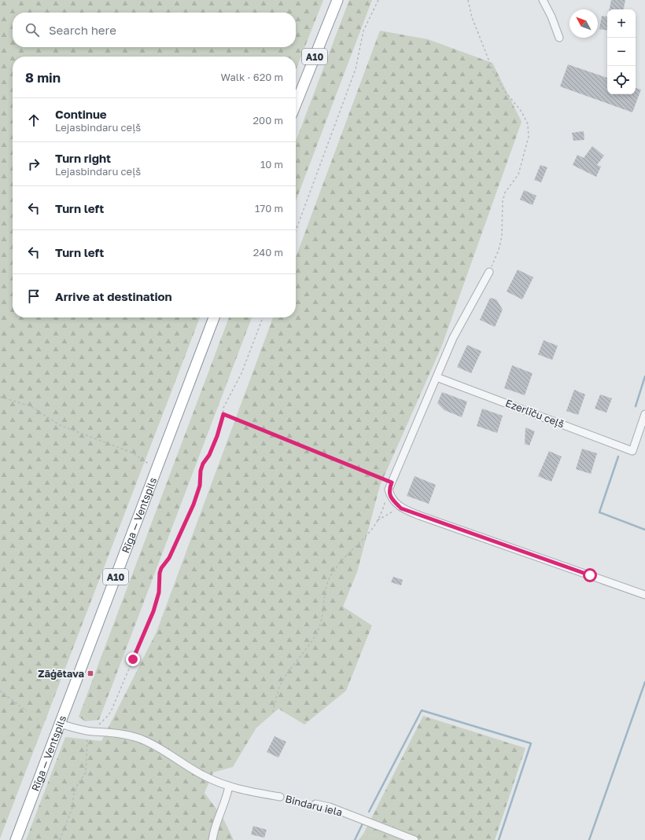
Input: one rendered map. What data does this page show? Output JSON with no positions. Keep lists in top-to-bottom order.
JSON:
{
  "streets": {
    "highway": ["A10", "Rīga — Ventspils"],
    "street": ["Ezerlīču ceļš", "Bindaru iela"]
  },
  "crossings": [
    ["Rīga — Ventspils", "Bindaru iela"]
  ],
  "places": {
    "transit": ["Zāģētava"]
  },
  "north": "top left",
  "page": {
    "map_buttons": ["+", "−"],
    "search": "Search here",
    "heading": ["8 min", "Walk · 620 m"],
    "list": [
      ["Continue", "Lejasbindaru ceļš", "200 m"],
      ["Turn right", "Lejasbindaru ceļš", "10 m"],
      ["Turn left", "170 m"],
      ["Turn left", "240 m"],
      "Arrive at destination"
    ]
  }
}
